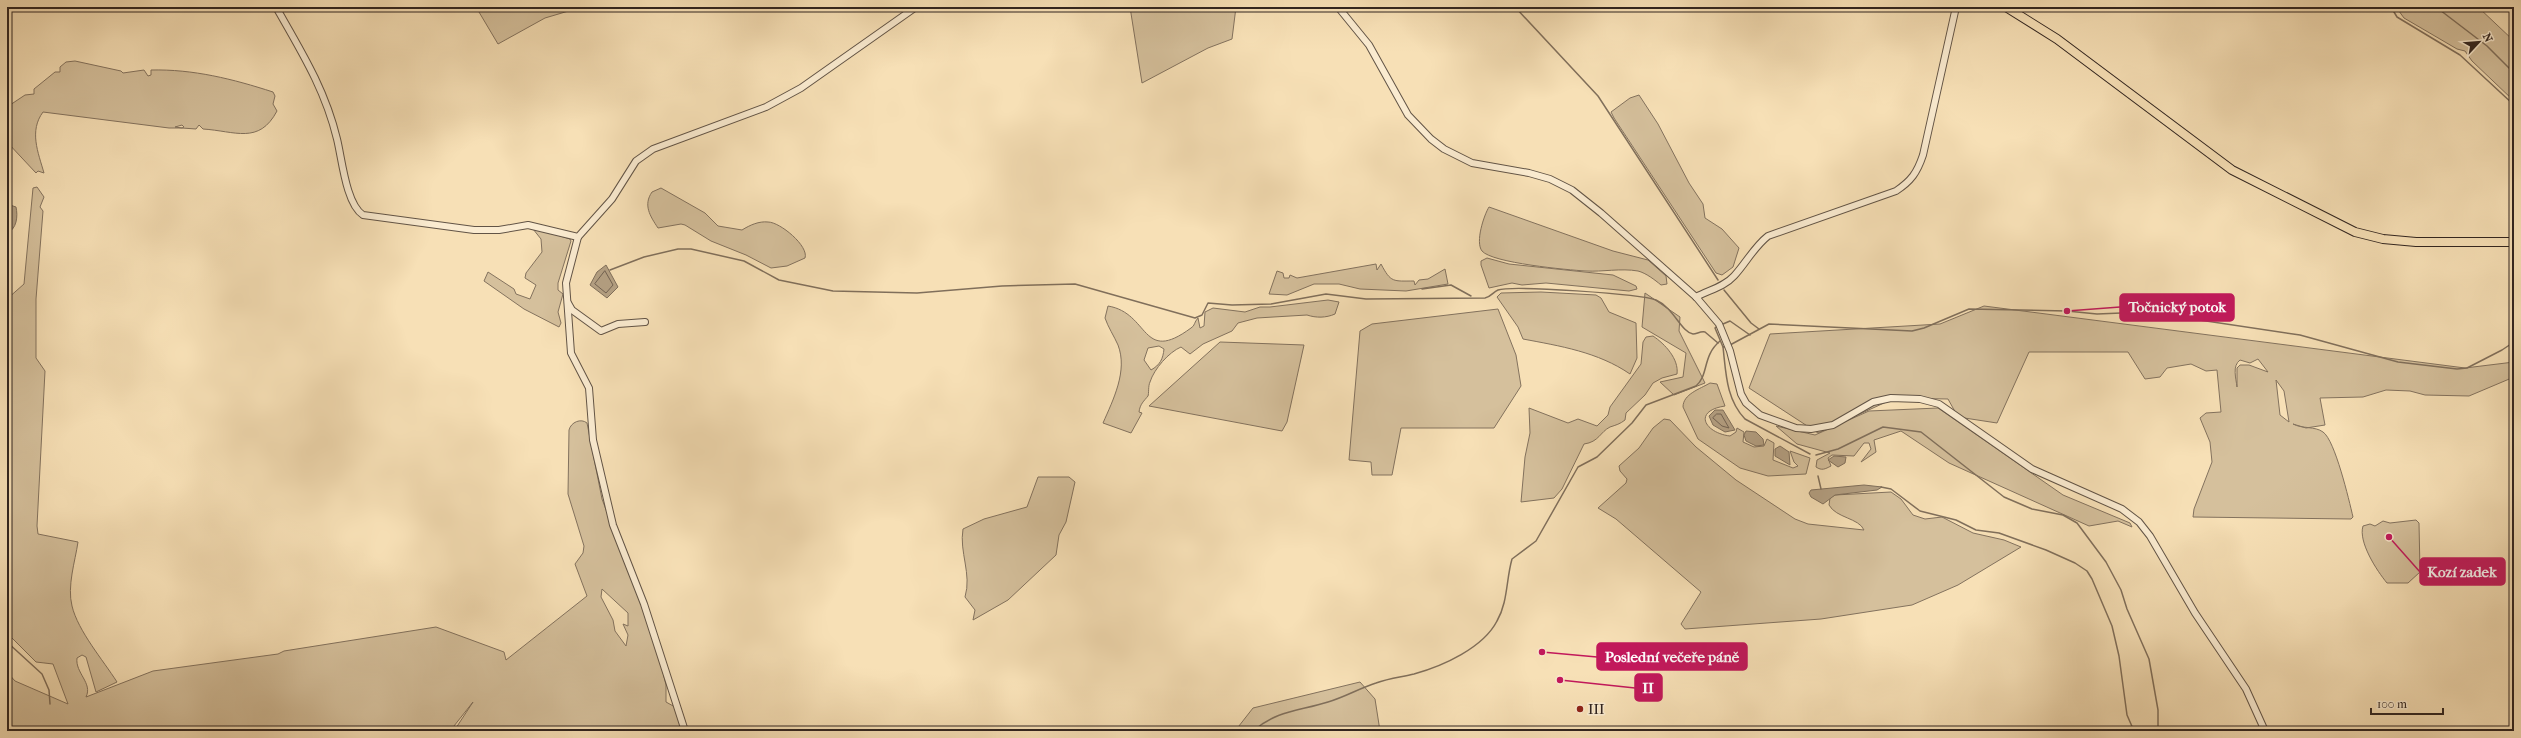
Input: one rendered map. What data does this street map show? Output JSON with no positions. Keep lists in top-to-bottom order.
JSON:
{
  "places": [
    "Točnický potok",
    "Kozí zadek",
    "Poslední večeře páně",
    "II",
    "III"
  ],
  "scale_bar": "100 m",
  "north": "top right"
}
